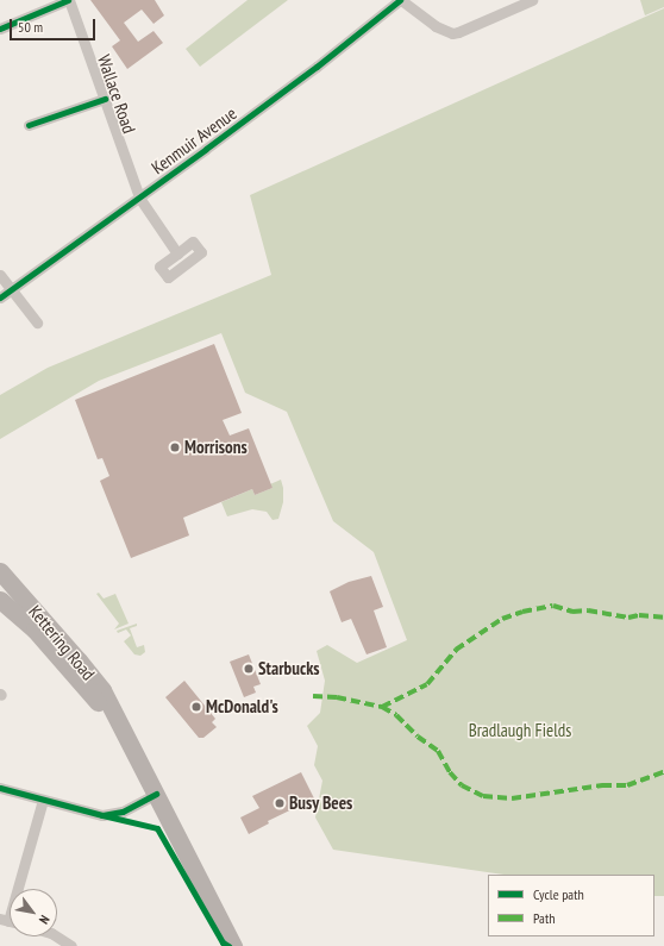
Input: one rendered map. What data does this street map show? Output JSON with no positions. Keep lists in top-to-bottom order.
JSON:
{
  "streets": {
    "main road": ["Kettering Road"],
    "street": ["Wallace Road", "Kenmuir Avenue"]
  },
  "crossings": [
    ["Wallace Road", "Kenmuir Avenue"]
  ],
  "parks": ["Bradlaugh Fields"],
  "places": [
    "Morrisons",
    "Starbucks",
    "McDonald's",
    "Busy Bees"
  ],
  "legend": ["Cycle path", "Path"],
  "scale_bar": "50 m",
  "north": "bottom right"
}
